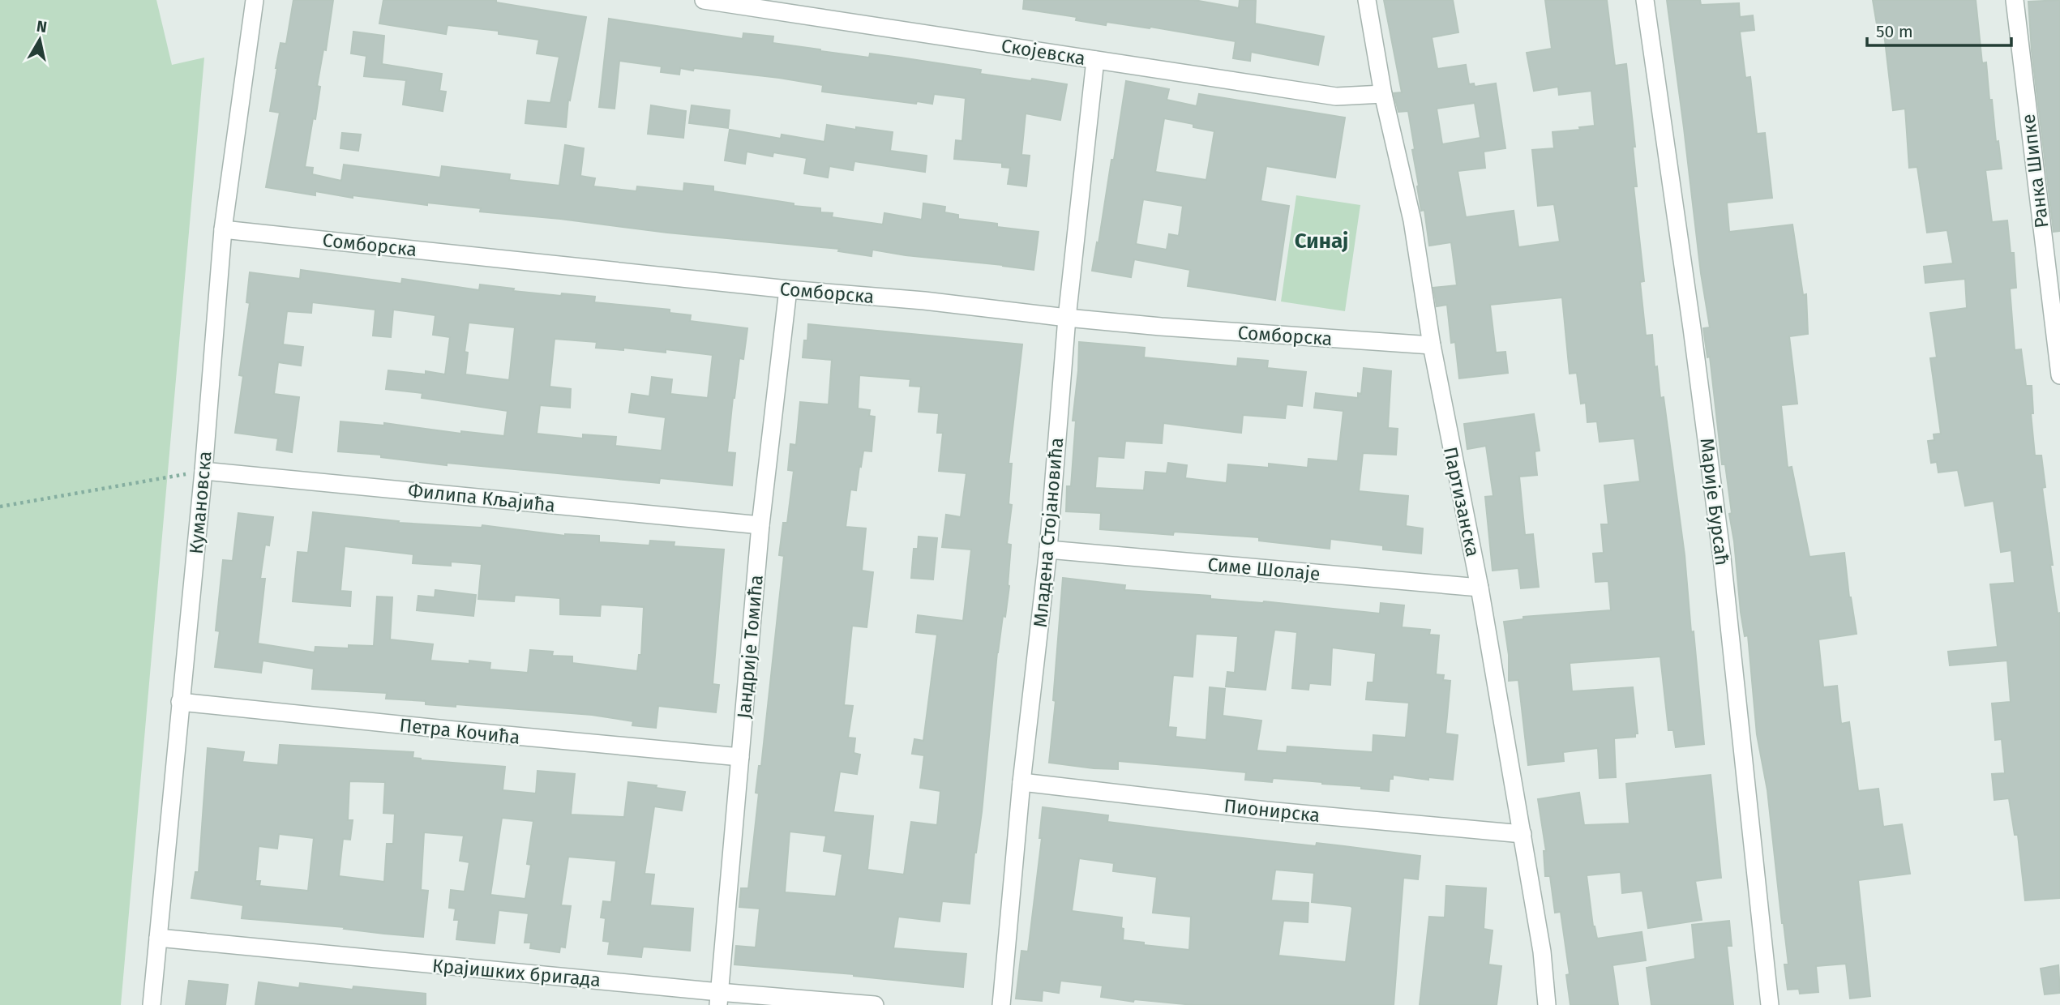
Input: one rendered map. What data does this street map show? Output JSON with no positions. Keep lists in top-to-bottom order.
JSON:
{
  "streets": {
    "street": [
      "Скојевска",
      "Ранка Шипке",
      "Сомборска",
      "Филипа Кљајића",
      "Партизанска",
      "Марије Бурсаћ",
      "Кумановска",
      "Младена Стојановића",
      "Симе Шолаје",
      "Јандрије Томића",
      "Петра Кочића",
      "Пионирска",
      "Крајишких бригада"
    ]
  },
  "crossings": [
    ["Скојевска", "Партизанска"],
    ["Скојевска", "Младена Стојановића"],
    ["Сомборска", "Партизанска"],
    ["Сомборска", "Кумановска"],
    ["Сомборска", "Младена Стојановића"],
    ["Сомборска", "Јандрије Томића"],
    ["Филипа Кљајића", "Кумановска"],
    ["Филипа Кљајића", "Јандрије Томића"],
    ["Партизанска", "Симе Шолаје"],
    ["Партизанска", "Пионирска"],
    ["Кумановска", "Петра Кочића"],
    ["Кумановска", "Крајишких бригада"],
    ["Младена Стојановића", "Симе Шолаје"],
    ["Младена Стојановића", "Пионирска"],
    ["Јандрије Томића", "Петра Кочића"],
    ["Јандрије Томића", "Крајишких бригада"]
  ],
  "districts": ["Синај"],
  "scale_bar": "50 m",
  "north": "top"
}
